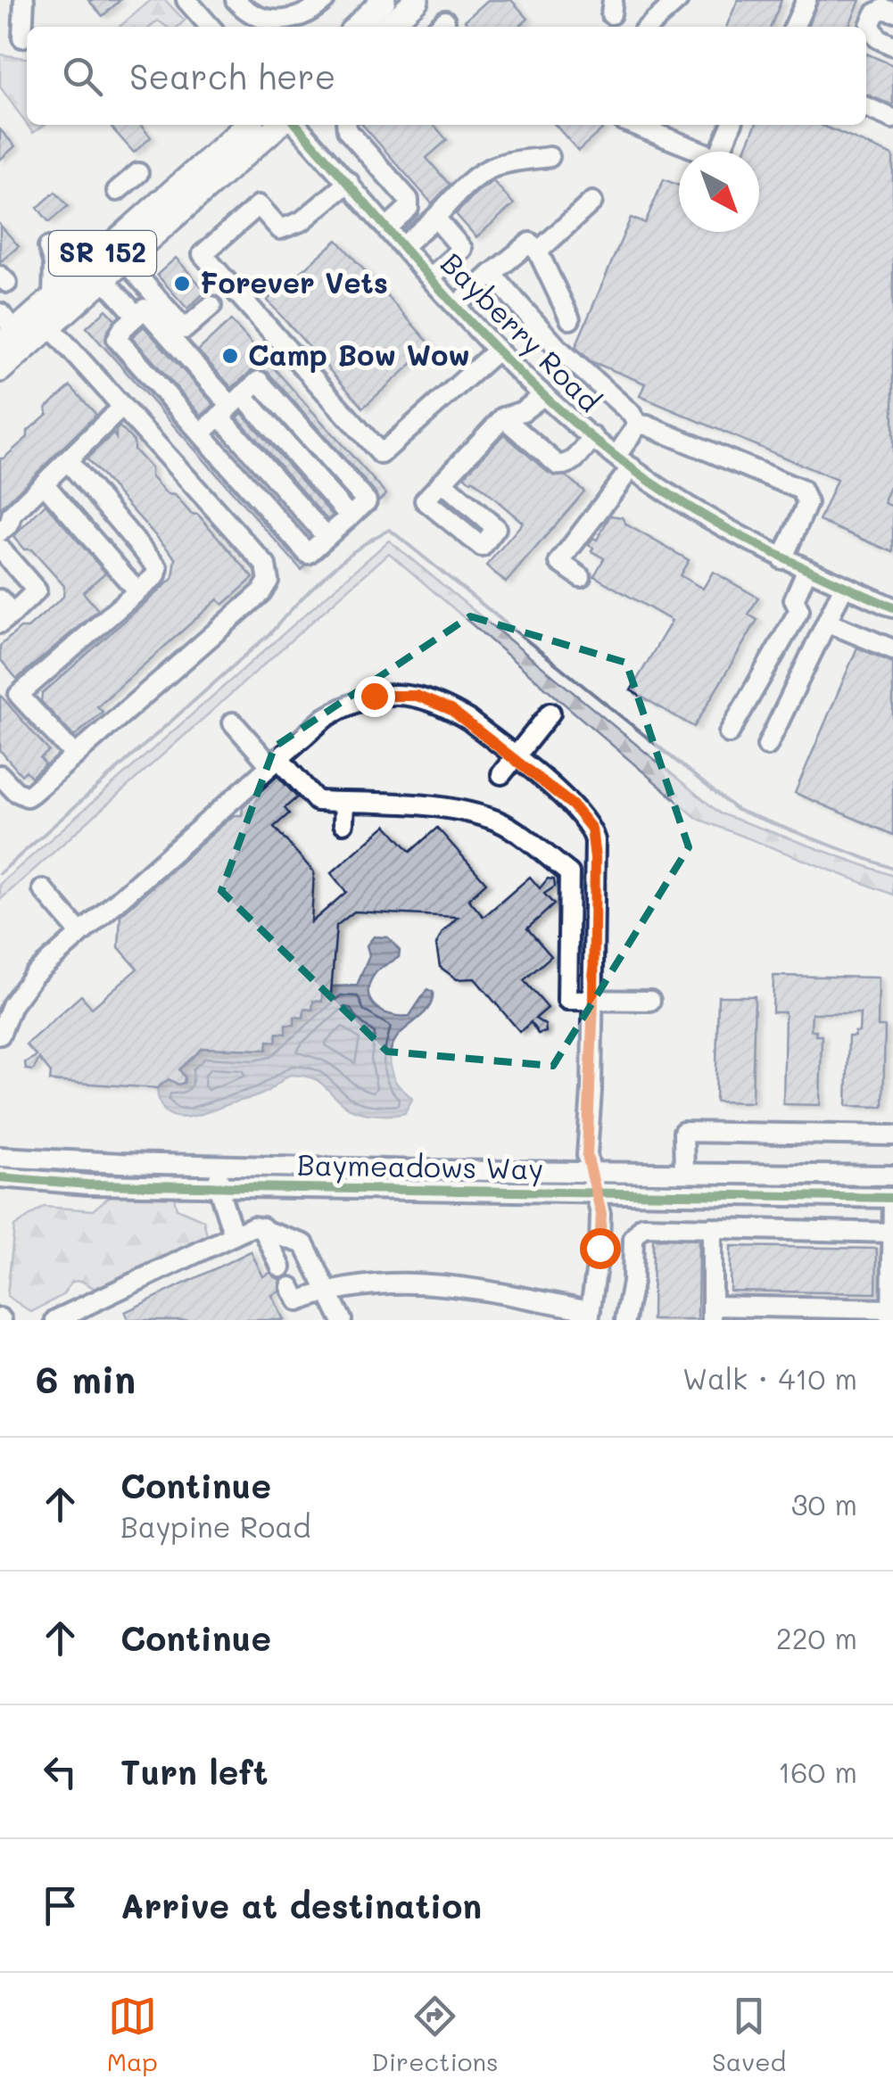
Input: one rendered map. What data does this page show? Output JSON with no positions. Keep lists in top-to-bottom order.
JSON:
{
  "streets": {
    "main road": ["SR 152"],
    "street": ["Bayberry Road", "Baymeadows Way"]
  },
  "places": ["Forever Vets", "Camp Bow Wow"],
  "north": "bottom right",
  "page": {
    "search": "Search here",
    "heading": ["6 min", "Walk · 410 m"],
    "list": [
      ["Continue", "Baypine Road", "30 m"],
      ["Continue", "220 m"],
      ["Turn left", "160 m"],
      "Arrive at destination"
    ],
    "nav": ["Map", "Directions", "Saved"]
  }
}
